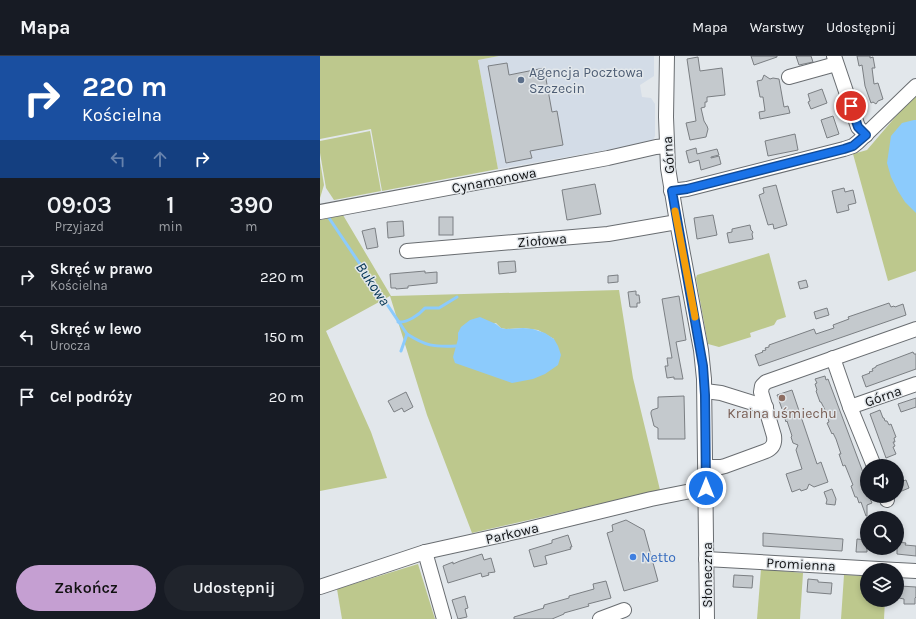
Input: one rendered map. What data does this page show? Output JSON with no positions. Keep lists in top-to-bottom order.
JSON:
{
  "streets": {
    "street": [
      "Górna",
      "Cynamonowa",
      "Ziołowa",
      "Parkowa",
      "Promienna",
      "Słoneczna"
    ]
  },
  "crossings": [
    ["Górna", "Cynamonowa"],
    ["Górna", "Ziołowa"],
    ["Górna", "Parkowa"],
    ["Górna", "Słoneczna"],
    ["Promienna", "Słoneczna"]
  ],
  "water": ["Bukowa"],
  "places": ["Agencja Pocztowa Szczecin", "Kraina uśmiechu", "Netto"],
  "page": {
    "header": "Mapa",
    "nav": ["Mapa", "Warstwy", "Udostępnij"],
    "turn": ["220 m", "Kościelna"],
    "eta": [
      "09:03",
      "Przyjazd",
      "1",
      "min",
      "390",
      "m"
    ],
    "list": [
      {
        "name": "Skręć w prawo",
        "note": "Kościelna",
        "value": "220 m"
      },
      {
        "name": "Skręć w lewo",
        "note": "Urocza",
        "value": "150 m"
      },
      {
        "name": "Cel podróży",
        "value": "20 m"
      }
    ],
    "buttons": ["Zakończ", "Udostępnij"]
  }
}
